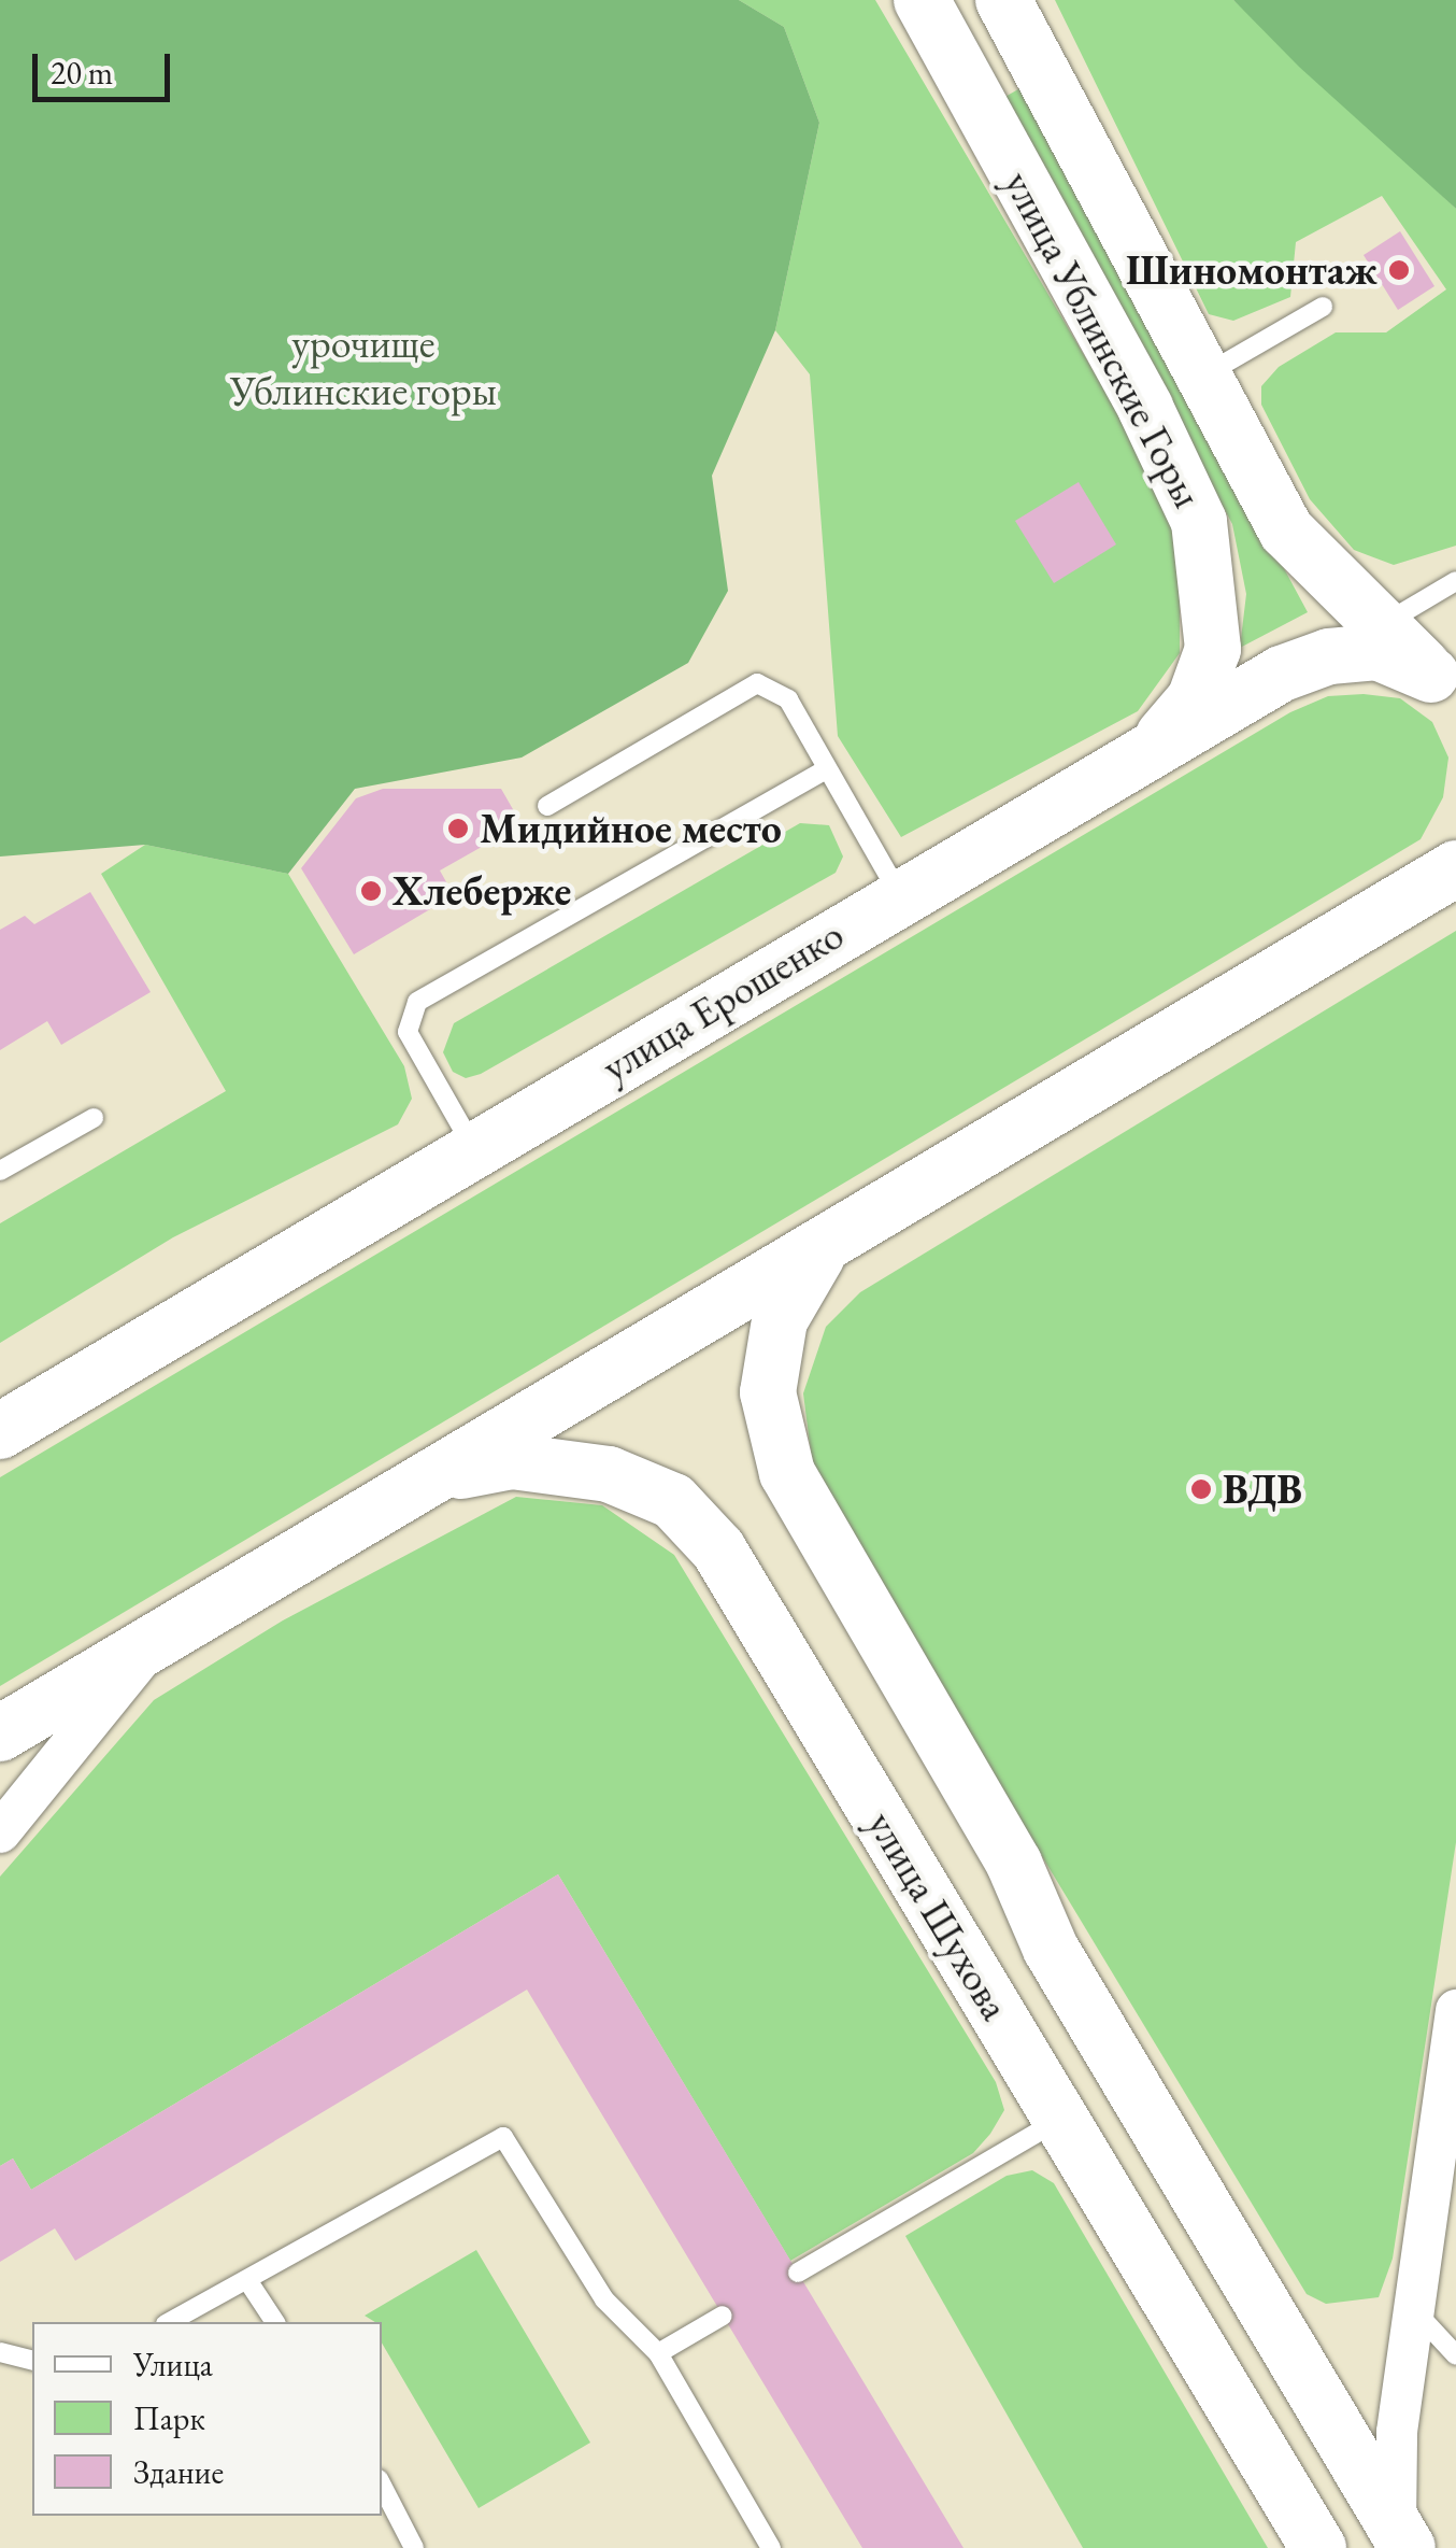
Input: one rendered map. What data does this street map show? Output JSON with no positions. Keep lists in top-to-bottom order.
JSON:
{
  "streets": {
    "main road": ["улица Ублинские Горы", "улица Ерошенко", "улица Шухова"]
  },
  "crossings": [
    ["улица Ублинские Горы", "улица Ерошенко"]
  ],
  "parks": ["урочище Ублинские горы"],
  "places": [
    "Шиномонтаж",
    "Мидийное место",
    "Хлеберже",
    "ВДВ"
  ],
  "legend": ["Улица", "Парк", "Здание"],
  "scale_bar": "20 m"
}
